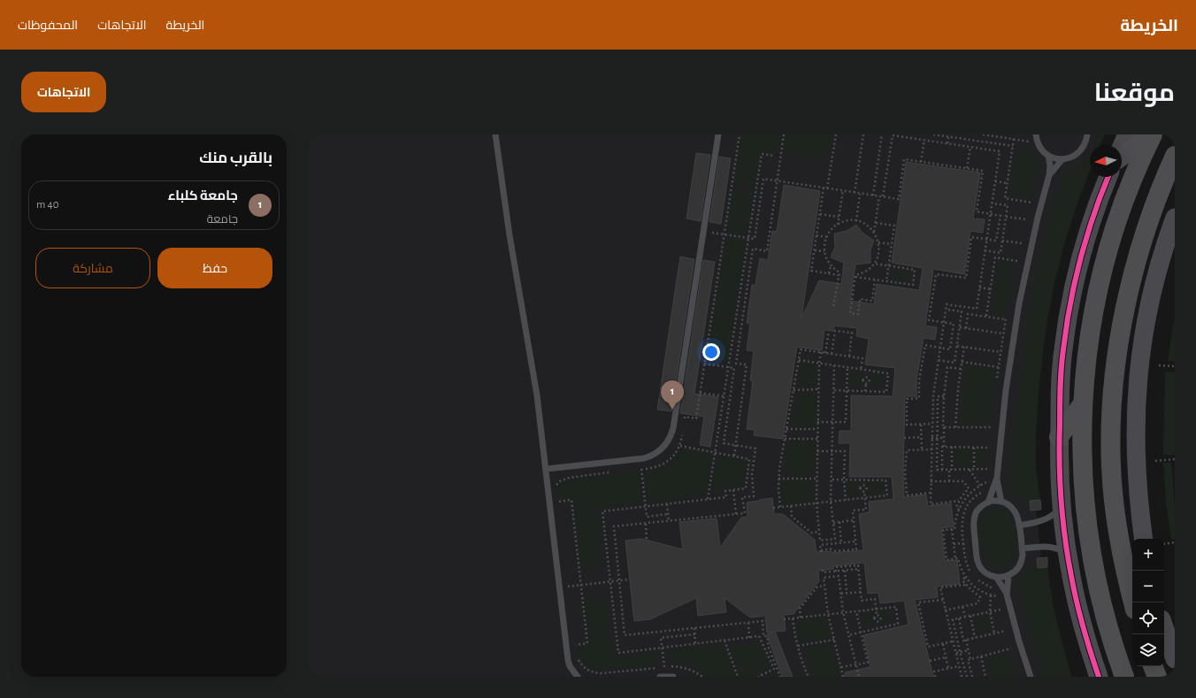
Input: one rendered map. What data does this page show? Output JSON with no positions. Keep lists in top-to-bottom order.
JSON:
{
  "north": "left",
  "page": {
    "header": "الخريطة",
    "nav": ["الخريطة", "الاتجاهات", "المحفوظات"],
    "title": "موقعنا",
    "buttons": [
      "الاتجاهات",
      ["حفظ", "مشاركة"]
    ],
    "heading": "بالقرب منك",
    "list": [
      {
        "mark": "1",
        "name": "جامعة كلباء",
        "note": "جامعة",
        "value": "40 m"
      }
    ],
    "pins": "1",
    "map_buttons": ["+", "−"]
  }
}
